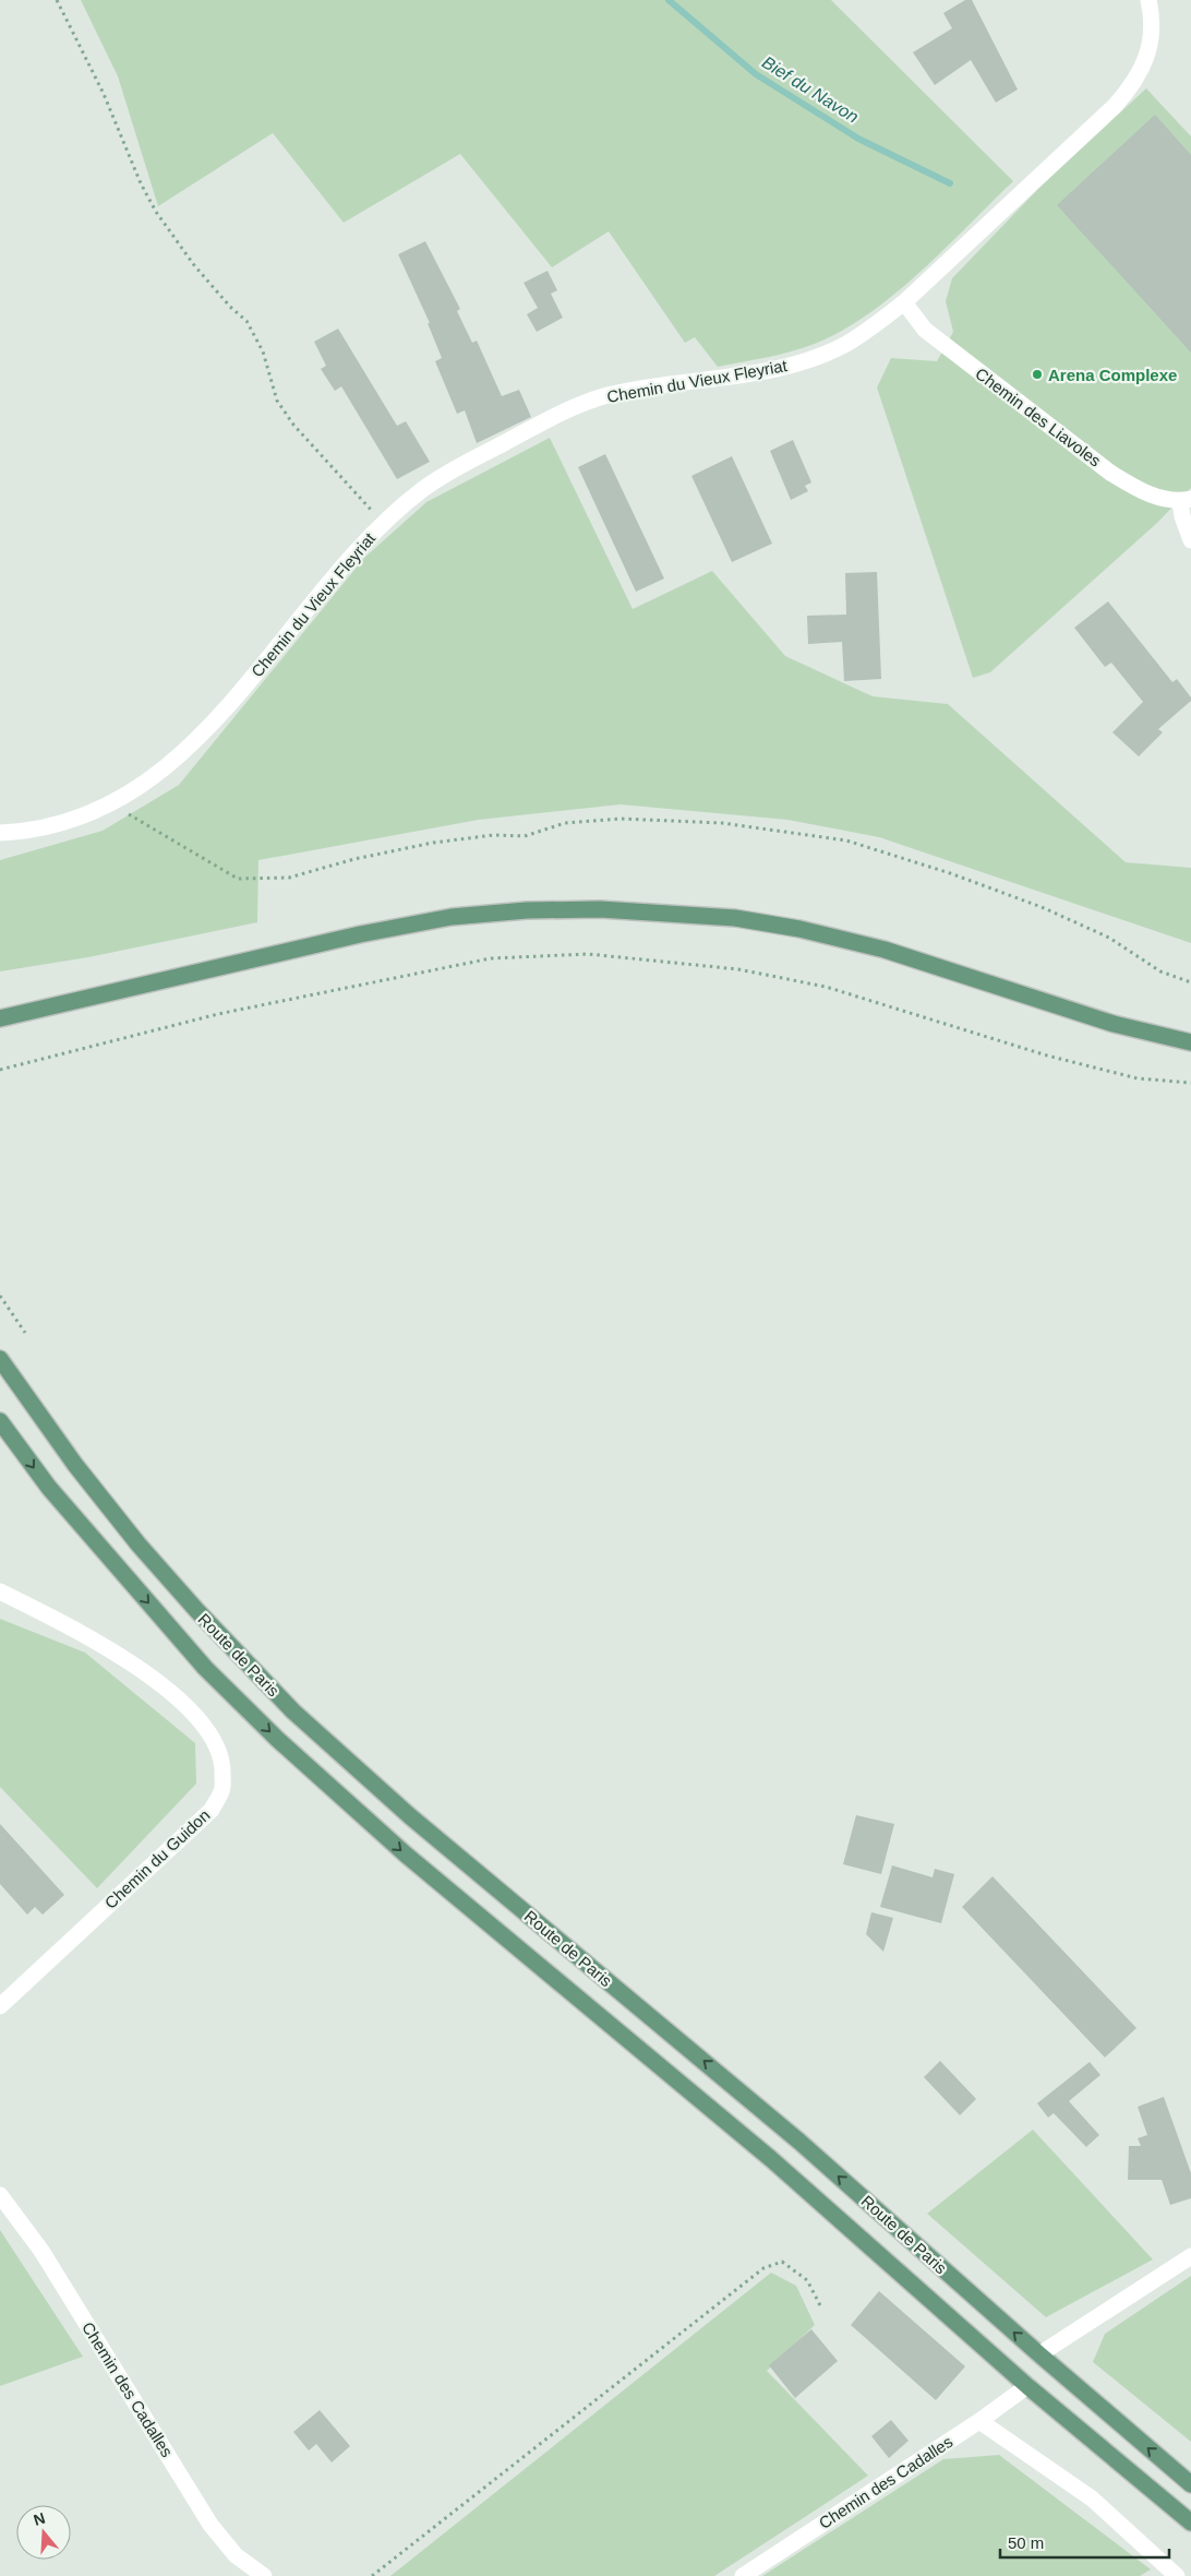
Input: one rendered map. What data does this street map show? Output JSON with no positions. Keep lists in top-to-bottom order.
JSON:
{
  "streets": {
    "main road": ["Route de Paris"],
    "street": [
      "Chemin du Vieux Fleyriat",
      "Chemin des Liavoles",
      "Chemin du Guidon",
      "Chemin des Cadalles"
    ]
  },
  "crossings": [
    ["Chemin du Vieux Fleyriat", "Chemin des Liavoles"],
    ["Route de Paris", "Chemin des Cadalles"]
  ],
  "water": ["Bief du Navon"],
  "places": ["Arena Complexe"],
  "scale_bar": "50 m",
  "north": "top"
}
